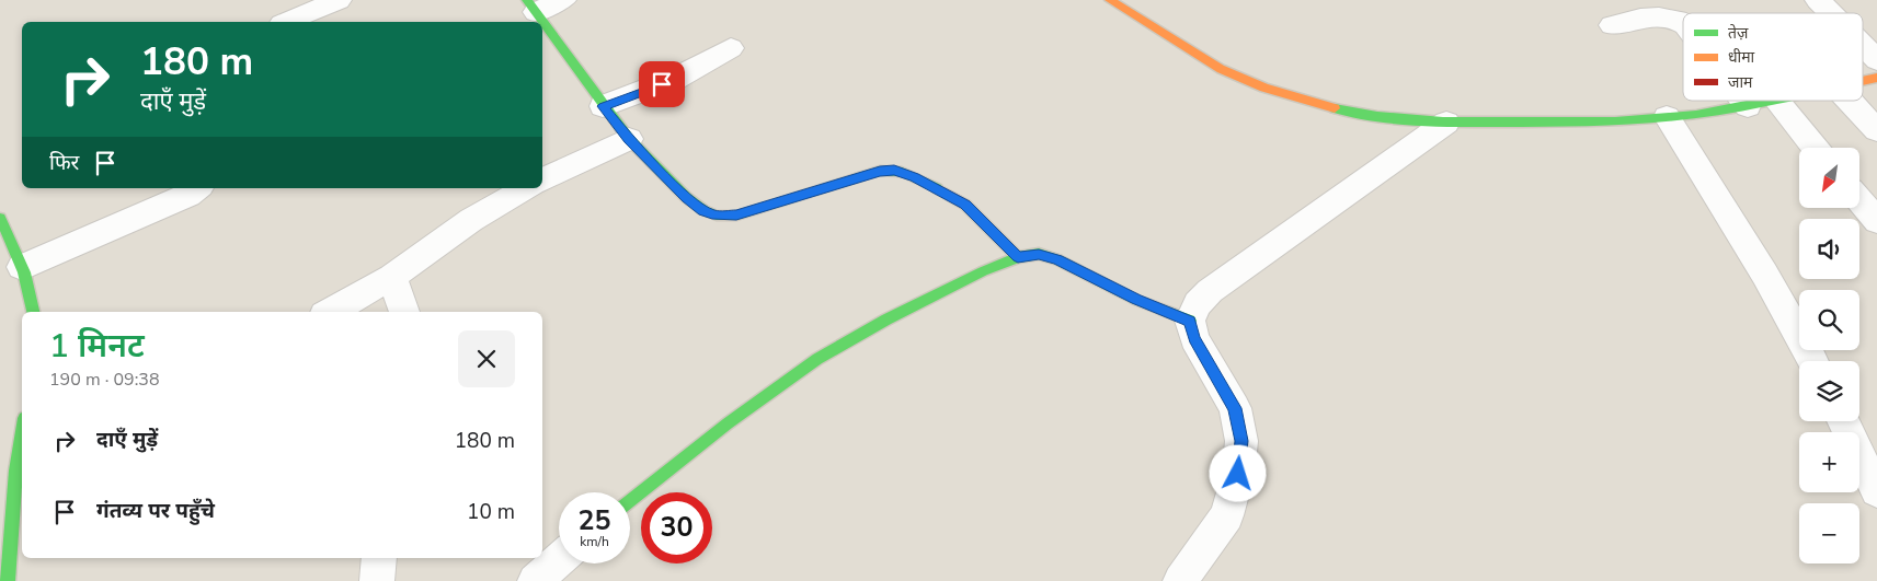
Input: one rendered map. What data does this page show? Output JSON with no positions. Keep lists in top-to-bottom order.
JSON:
{
  "legend": ["तेज़", "धीमा", "जाम"],
  "north": "bottom left",
  "page": {
    "turn": ["180 m", "दाएँ मुड़ें"],
    "then": "फिर",
    "map_buttons": ["+", "−"],
    "heading": ["1 मिनट", "190 m · 09:38"],
    "list": [
      {
        "name": "दाएँ मुड़ें",
        "value": "180 m"
      },
      {
        "name": "गंतव्य पर पहुँचे",
        "value": "10 m"
      }
    ],
    "speed": "25 km/h",
    "limit": "30"
  }
}
